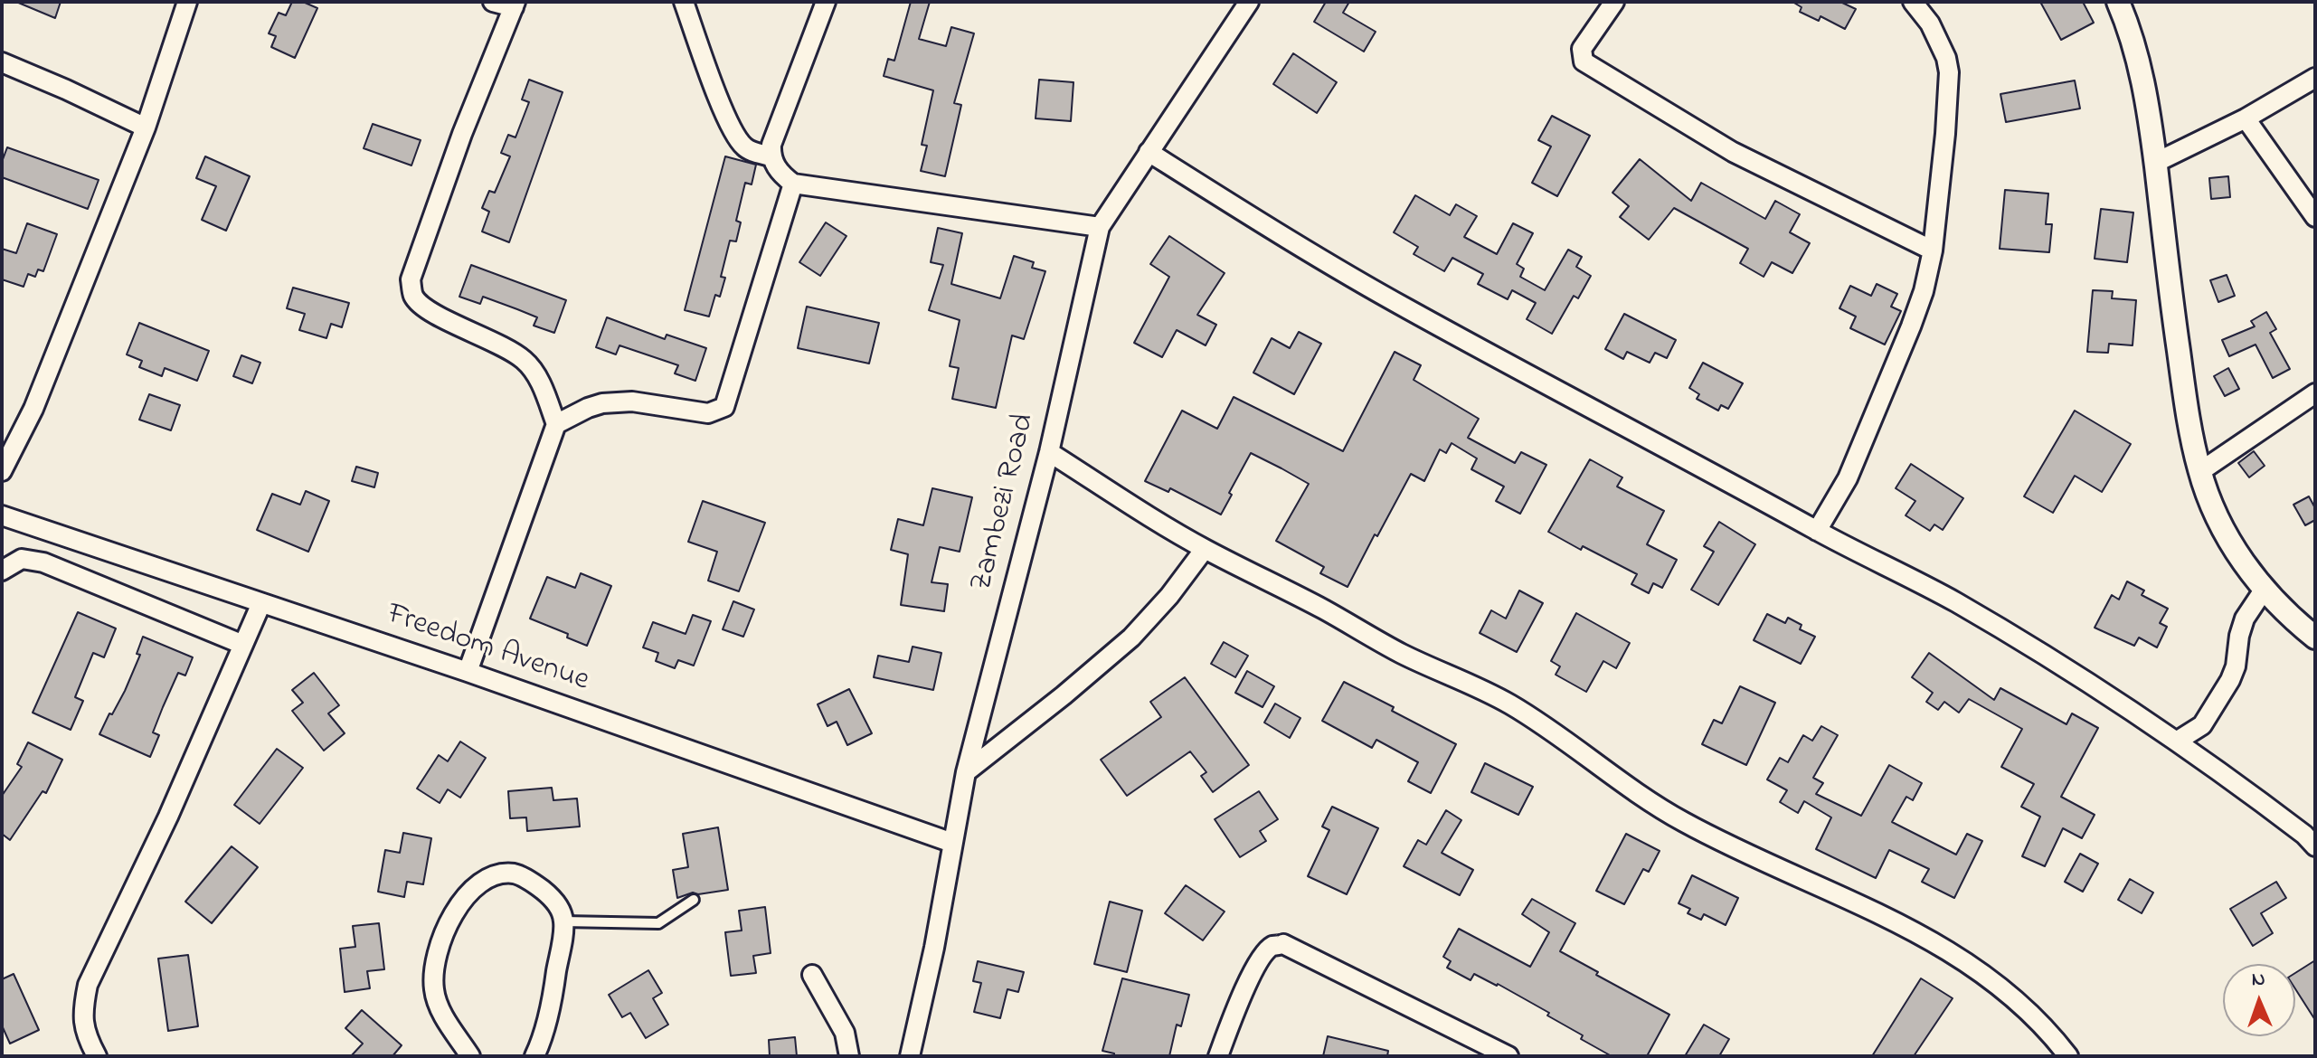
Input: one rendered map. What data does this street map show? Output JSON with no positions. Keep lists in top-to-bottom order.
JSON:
{
  "streets": {
    "street": ["Zambezi Road", "Freedom Avenue"]
  },
  "crossings": [
    ["Zambezi Road", "Freedom Avenue"]
  ],
  "north": "top"
}
